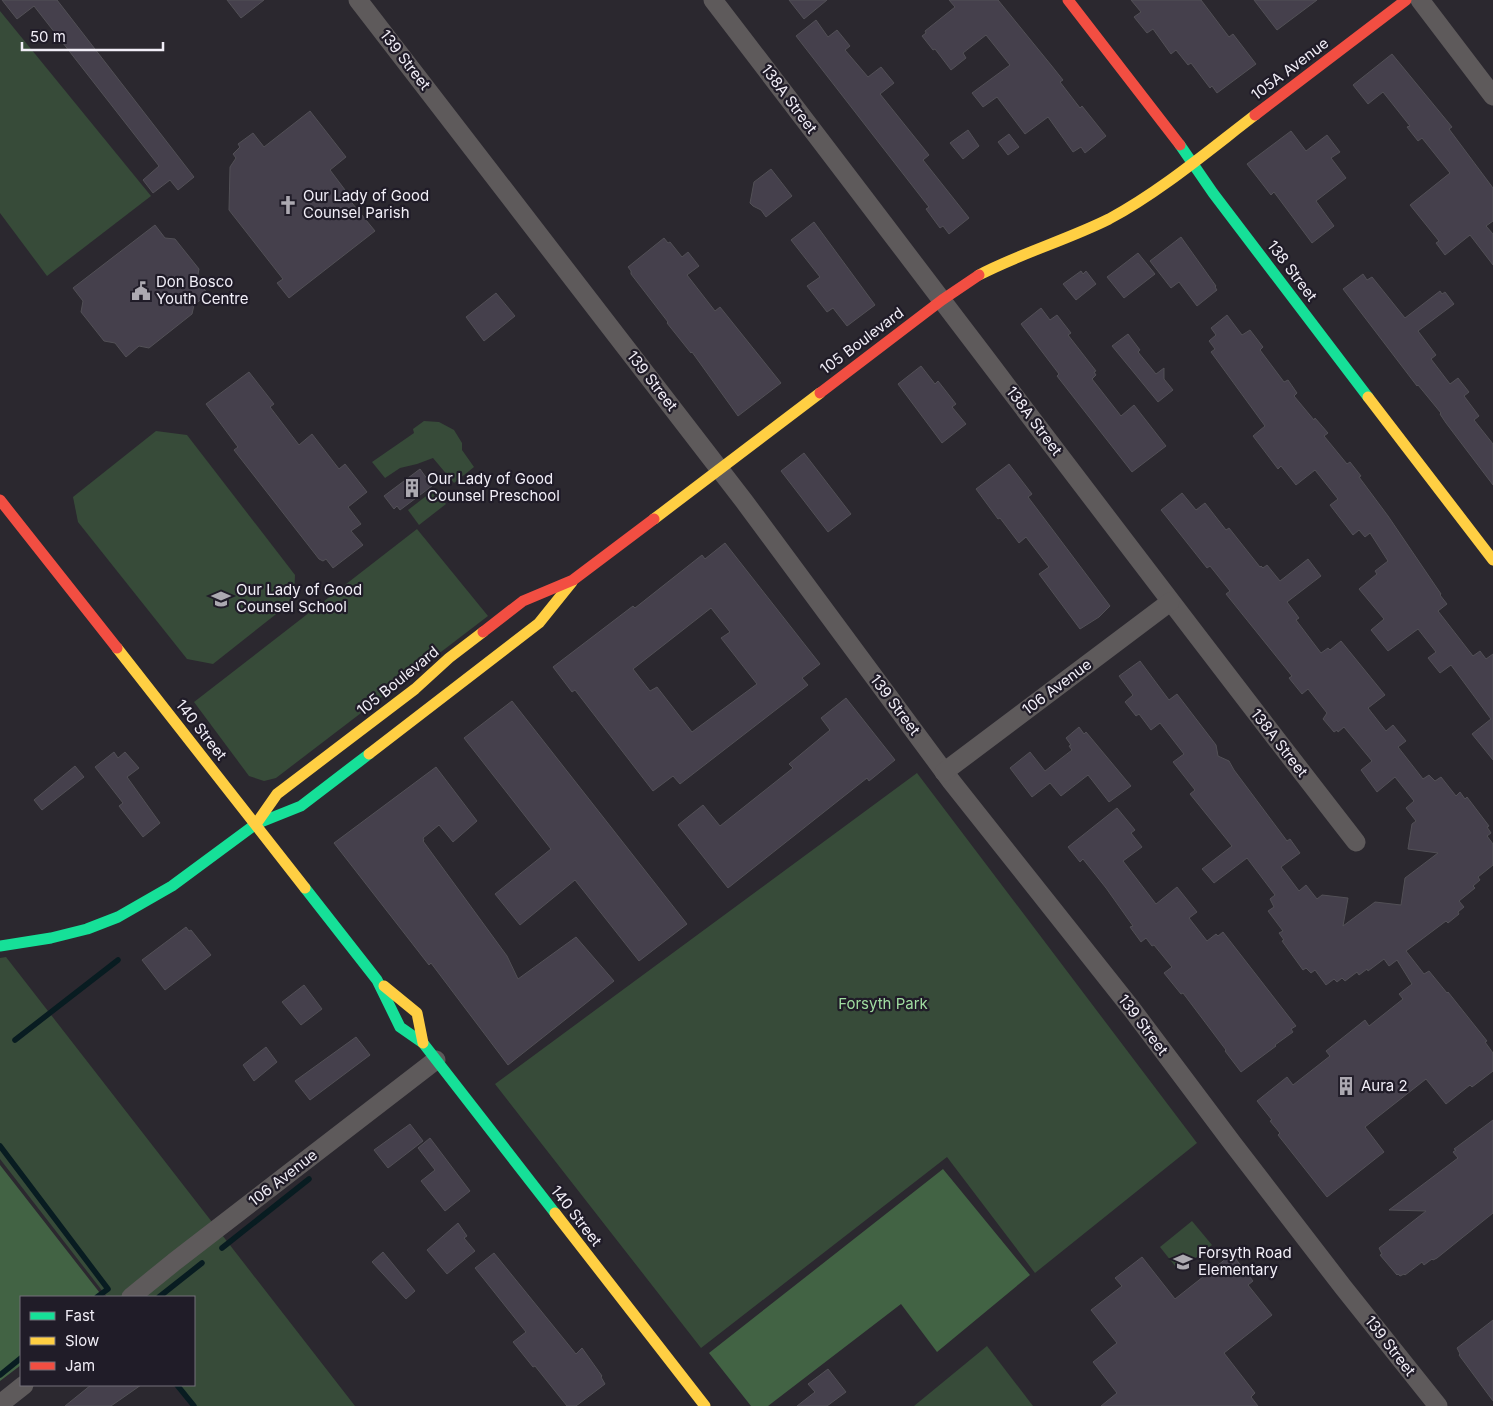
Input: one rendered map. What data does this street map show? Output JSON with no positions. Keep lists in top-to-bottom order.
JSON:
{
  "streets": {
    "street": [
      "139 Street",
      "105A Avenue",
      "138A Street",
      "138 Street",
      "105 Boulevard",
      "106 Avenue",
      "140 Street"
    ]
  },
  "crossings": [
    ["139 Street", "105 Boulevard"],
    ["139 Street", "106 Avenue"],
    ["105A Avenue", "138 Street"],
    ["105A Avenue", "105 Boulevard"],
    ["138A Street", "105 Boulevard"],
    ["138A Street", "106 Avenue"],
    ["138 Street", "105 Boulevard"],
    ["105 Boulevard", "140 Street"],
    ["106 Avenue", "140 Street"]
  ],
  "parks": ["Forsyth Park"],
  "places": {
    "church": ["Our Lady of Good Counsel Parish"],
    "public building": ["Don Bosco Youth Centre"],
    "building": ["Our Lady of Good Counsel Preschool", "Aura 2"],
    "school or university": ["Our Lady of Good Counsel School", "Forsyth Road Elementary"]
  },
  "legend": ["Fast", "Slow", "Jam"],
  "scale_bar": "50 m"
}
